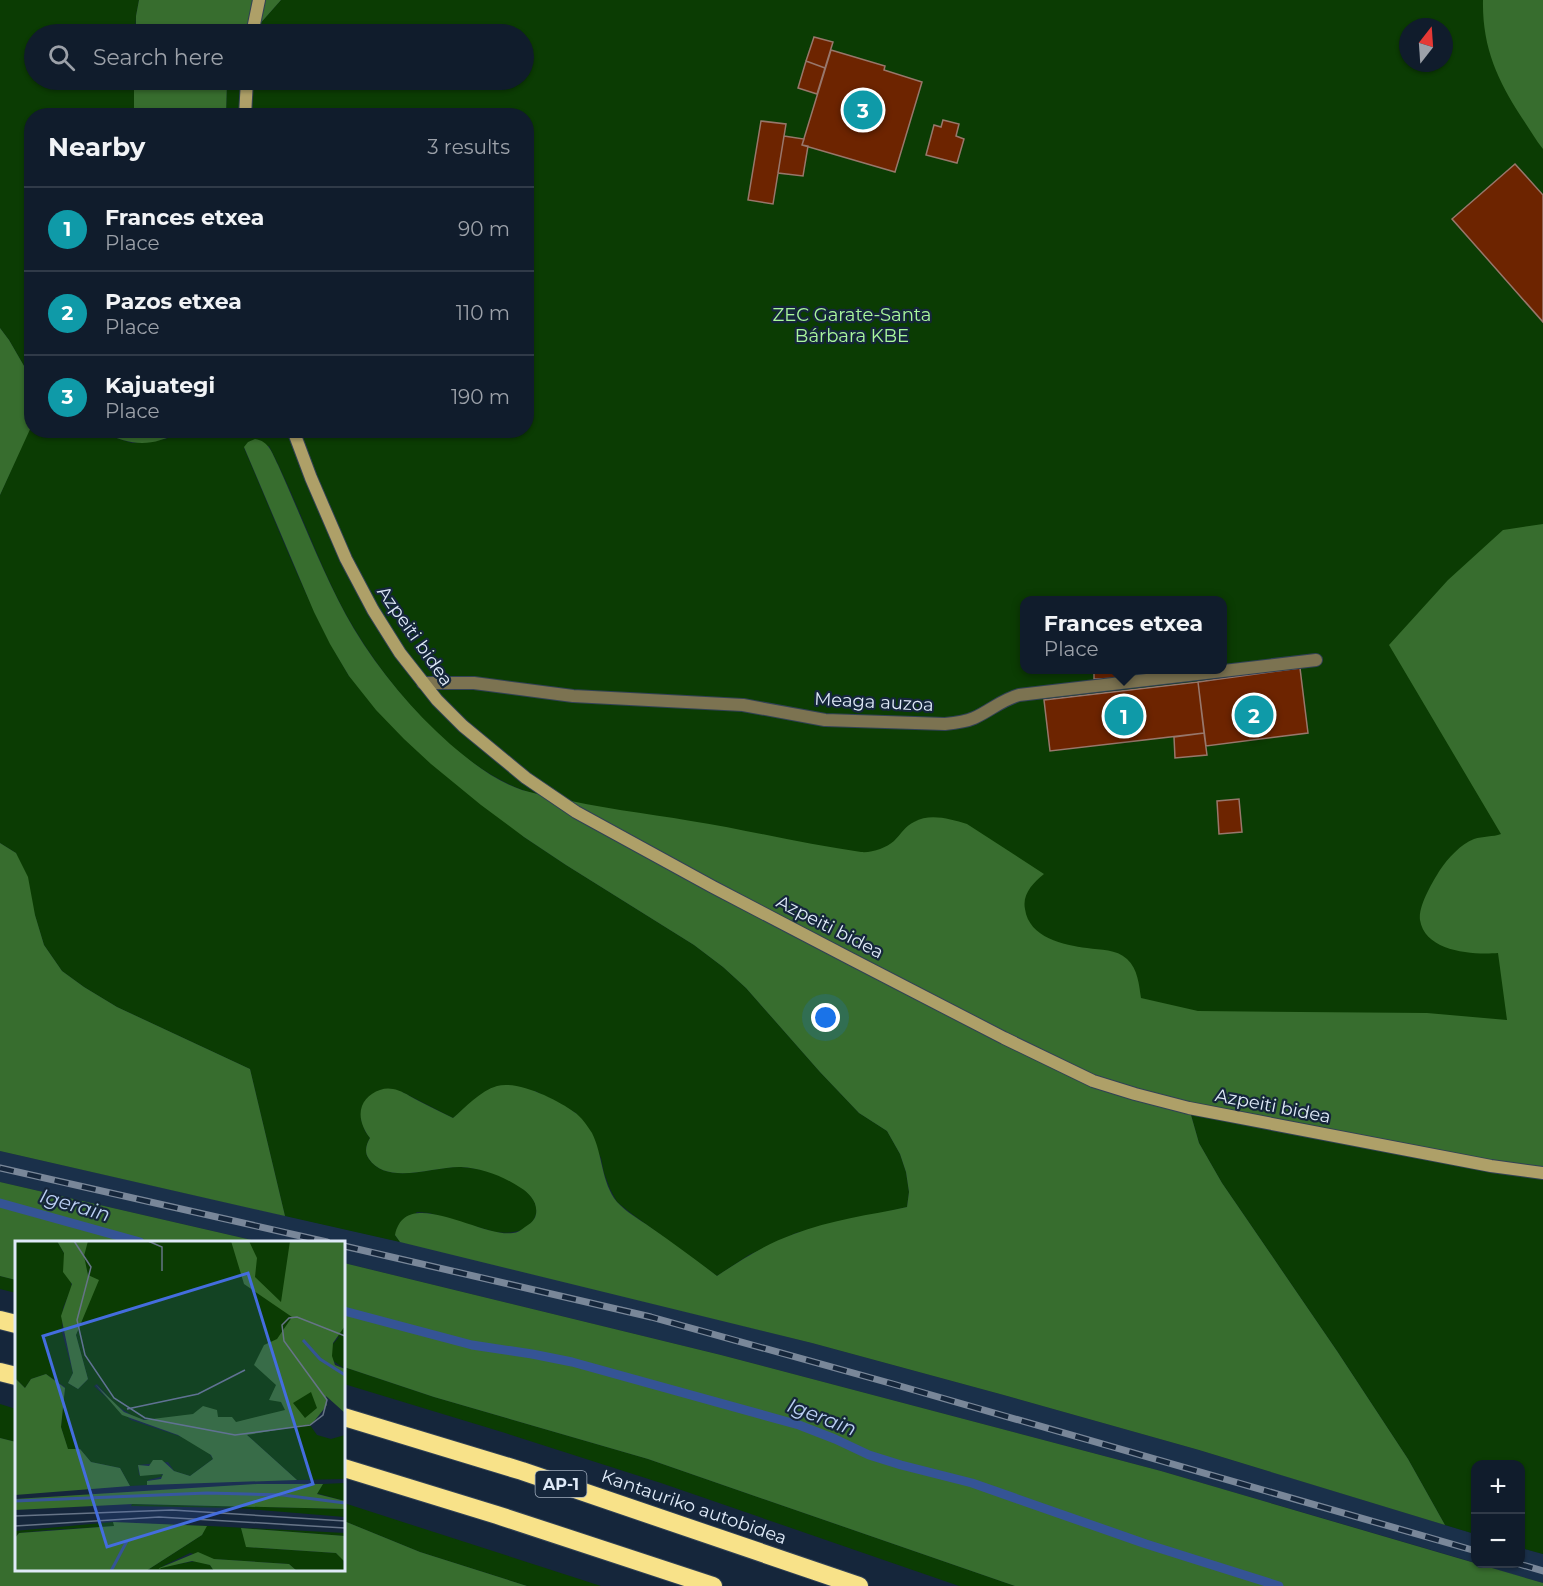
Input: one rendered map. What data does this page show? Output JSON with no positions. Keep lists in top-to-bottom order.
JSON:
{
  "streets": {
    "highway": ["AP-1", "Kantauriko autobidea"],
    "main road": ["Azpeiti bidea"],
    "lane": ["Meaga auzoa"]
  },
  "crossings": [
    ["Azpeiti bidea", "Meaga auzoa"]
  ],
  "water": ["Igerain"],
  "parks": ["ZEC Garate-Santa Bárbara KBE"],
  "north": "top",
  "page": {
    "search": "Search here",
    "pins": ["3", "2", "1"],
    "heading": ["Nearby", "3 results"],
    "list": [
      {
        "mark": "1",
        "name": "Frances etxea",
        "note": "Place",
        "value": "90 m"
      },
      {
        "mark": "2",
        "name": "Pazos etxea",
        "note": "Place",
        "value": "110 m"
      },
      {
        "mark": "3",
        "name": "Kajuategi",
        "note": "Place",
        "value": "190 m"
      }
    ],
    "popup": ["Frances etxea", "Place"],
    "map_buttons": ["+", "−"]
  }
}
